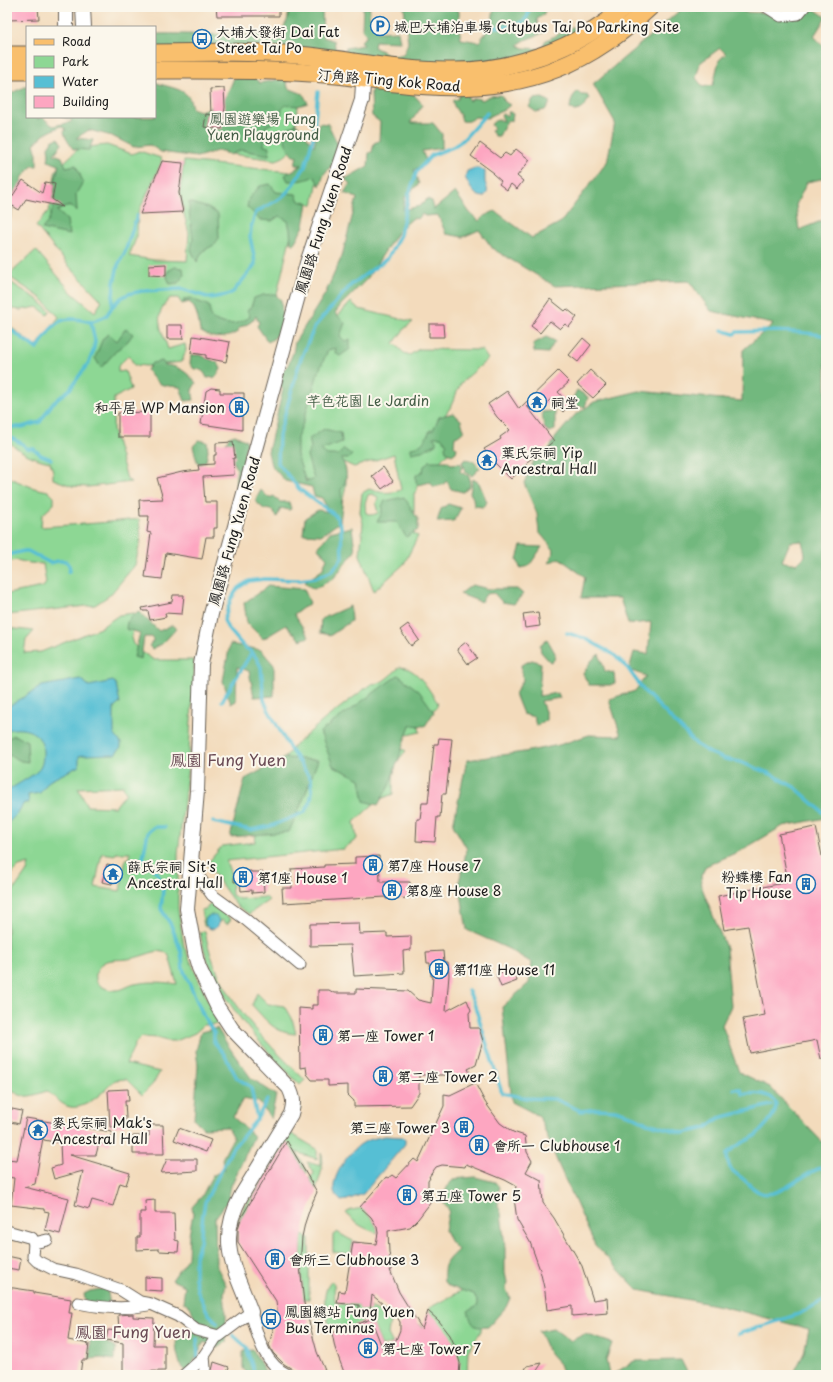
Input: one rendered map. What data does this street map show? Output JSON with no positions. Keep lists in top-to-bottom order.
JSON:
{
  "streets": {
    "main road": ["汀角路 Ting Kok Road"],
    "street": ["鳳園路 Fung Yuen Road"]
  },
  "crossings": [
    ["汀角路 Ting Kok Road", "鳳園路 Fung Yuen Road"]
  ],
  "districts": ["鳳園 Fung Yuen", "鳳園 Fung Yuen"],
  "parks": ["鳳園遊樂場 Fung Yuen Playground", "芊色花園 Le Jardin"],
  "places": {
    "parking": ["城巴大埔泊車場 Citybus Tai Po Parking Site"],
    "bus stop": ["大埔大發街 Dai Fat Street Tai Po", "鳳園總站 Fung Yuen Bus Terminus"],
    "temple": [
      "祠堂",
      "葉氏宗祠 Yip Ancestral Hall",
      "薛氏宗祠 Sit's Ancestral Hall",
      "麥氏宗祠 Mak's Ancestral Hall"
    ],
    "building": [
      "和平居 WP Mansion",
      "第7座 House 7",
      "第1座 House 1",
      "粉蝶樓 Fan Tip House",
      "第8座 House 8",
      "第11座 House 11",
      "第一座 Tower 1",
      "第二座 Tower 2",
      "第三座 Tower 3",
      "會所一 Clubhouse 1",
      "第五座 Tower 5",
      "會所三 Clubhouse 3",
      "第七座 Tower 7"
    ]
  },
  "legend": [
    "Road",
    "Park",
    "Water",
    "Building"
  ]
}
